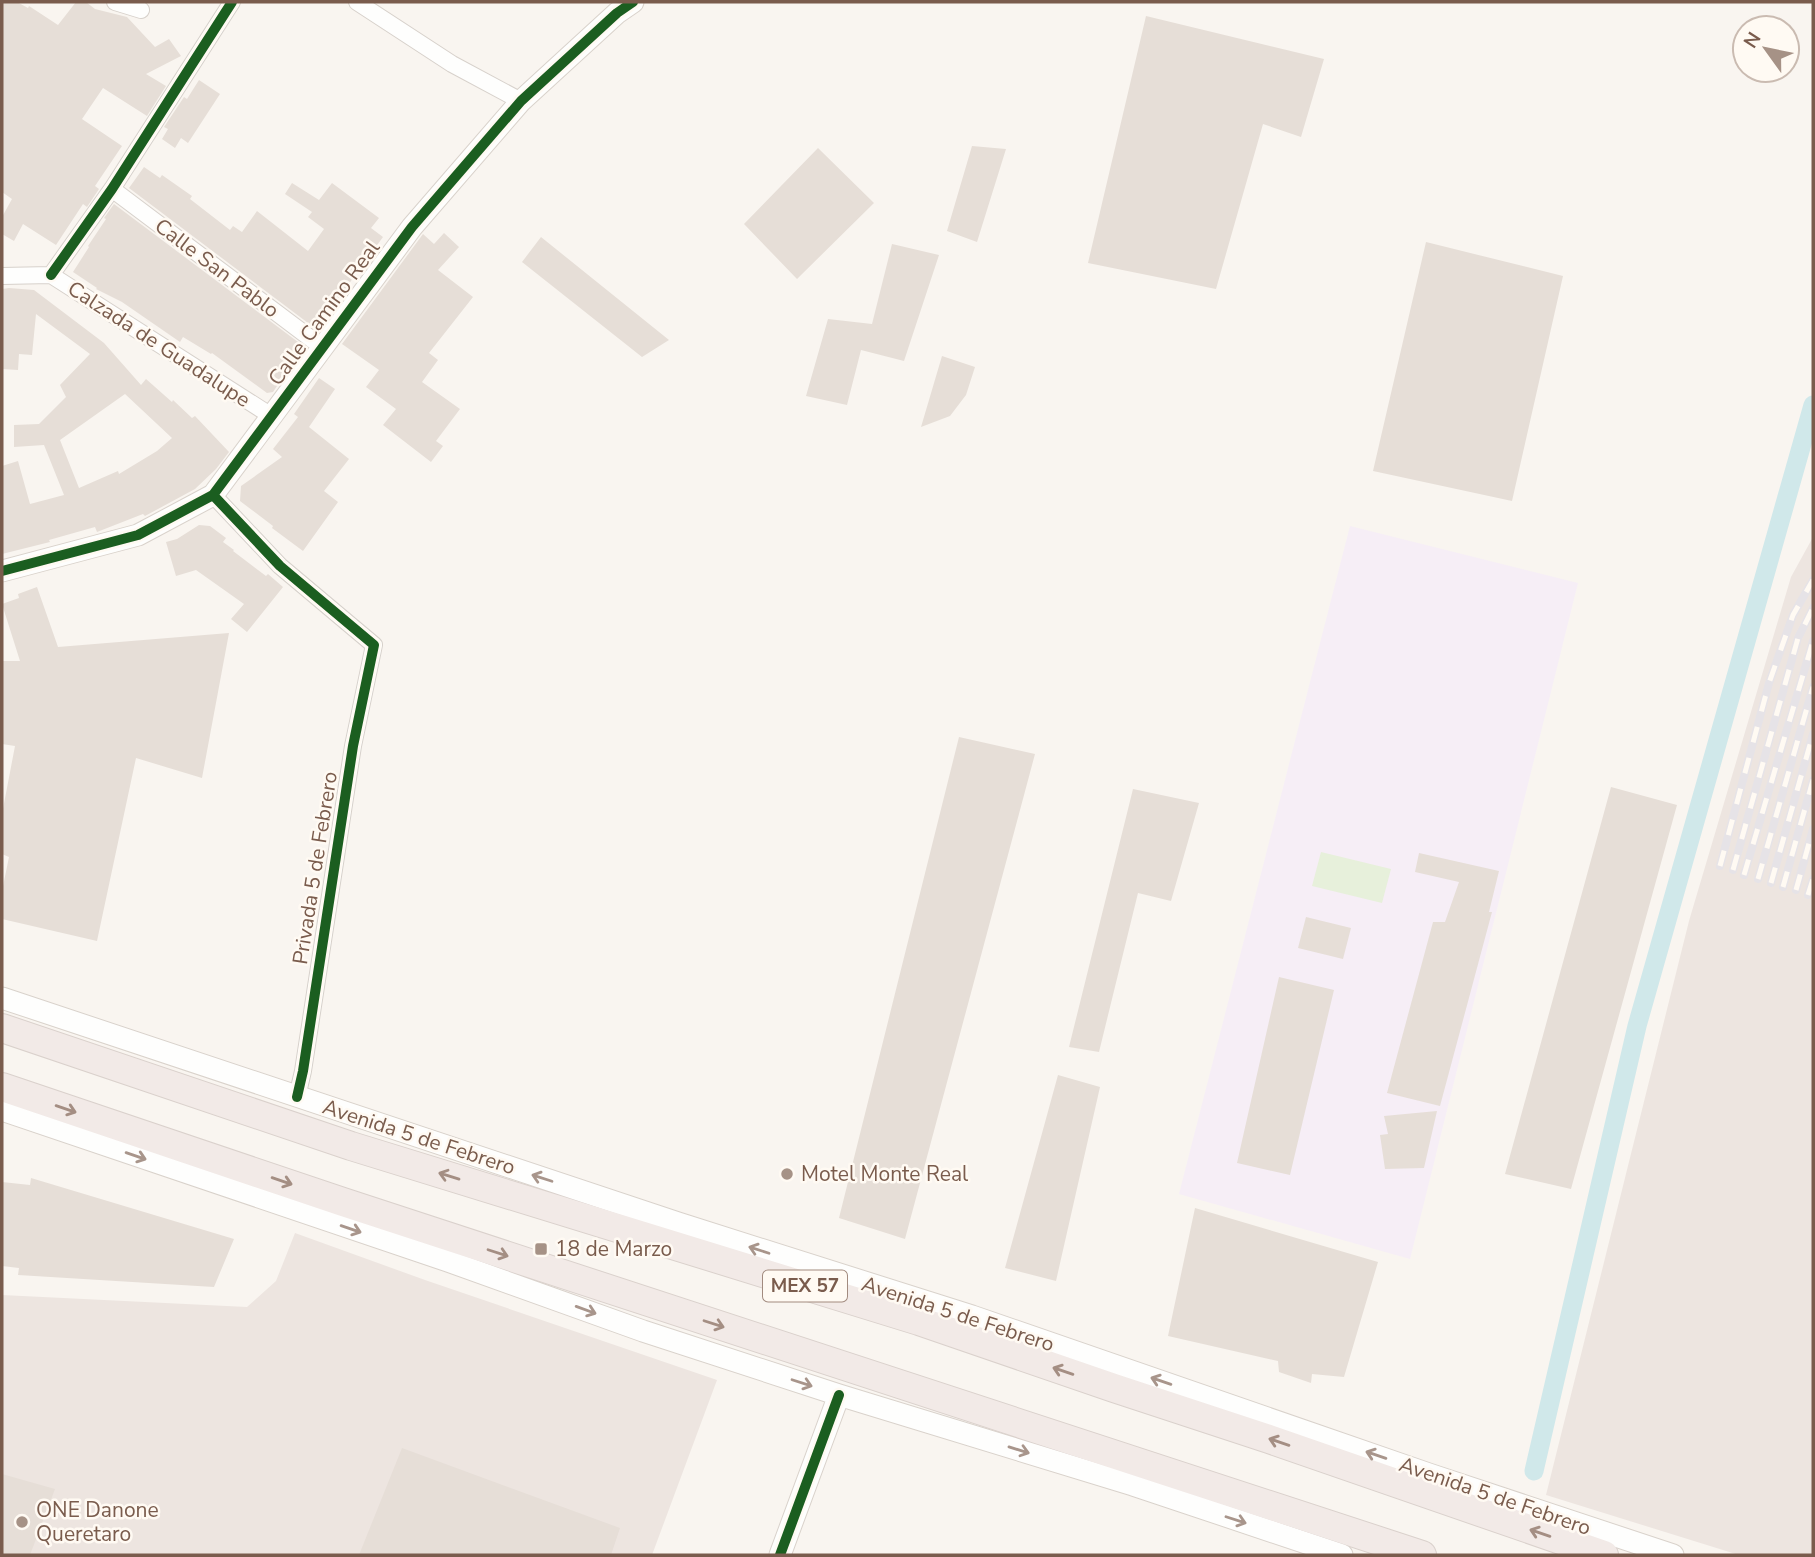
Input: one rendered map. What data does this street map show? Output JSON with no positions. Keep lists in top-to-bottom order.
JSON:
{
  "streets": {
    "highway": ["Avenida 5 de Febrero", "MEX 57"],
    "main road": ["Calle Camino Real"],
    "street": ["Calle San Pablo", "Calzada de Guadalupe", "Privada 5 de Febrero"]
  },
  "crossings": [
    ["Calle San Pablo", "Calle Camino Real"],
    ["Calle Camino Real", "Calzada de Guadalupe"],
    ["Calle Camino Real", "Privada 5 de Febrero"],
    ["Privada 5 de Febrero", "Avenida 5 de Febrero"]
  ],
  "places": {
    "other": ["Motel Monte Real", "ONE Danone Queretaro"],
    "transit": ["18 de Marzo"]
  },
  "north": "top left"
}
